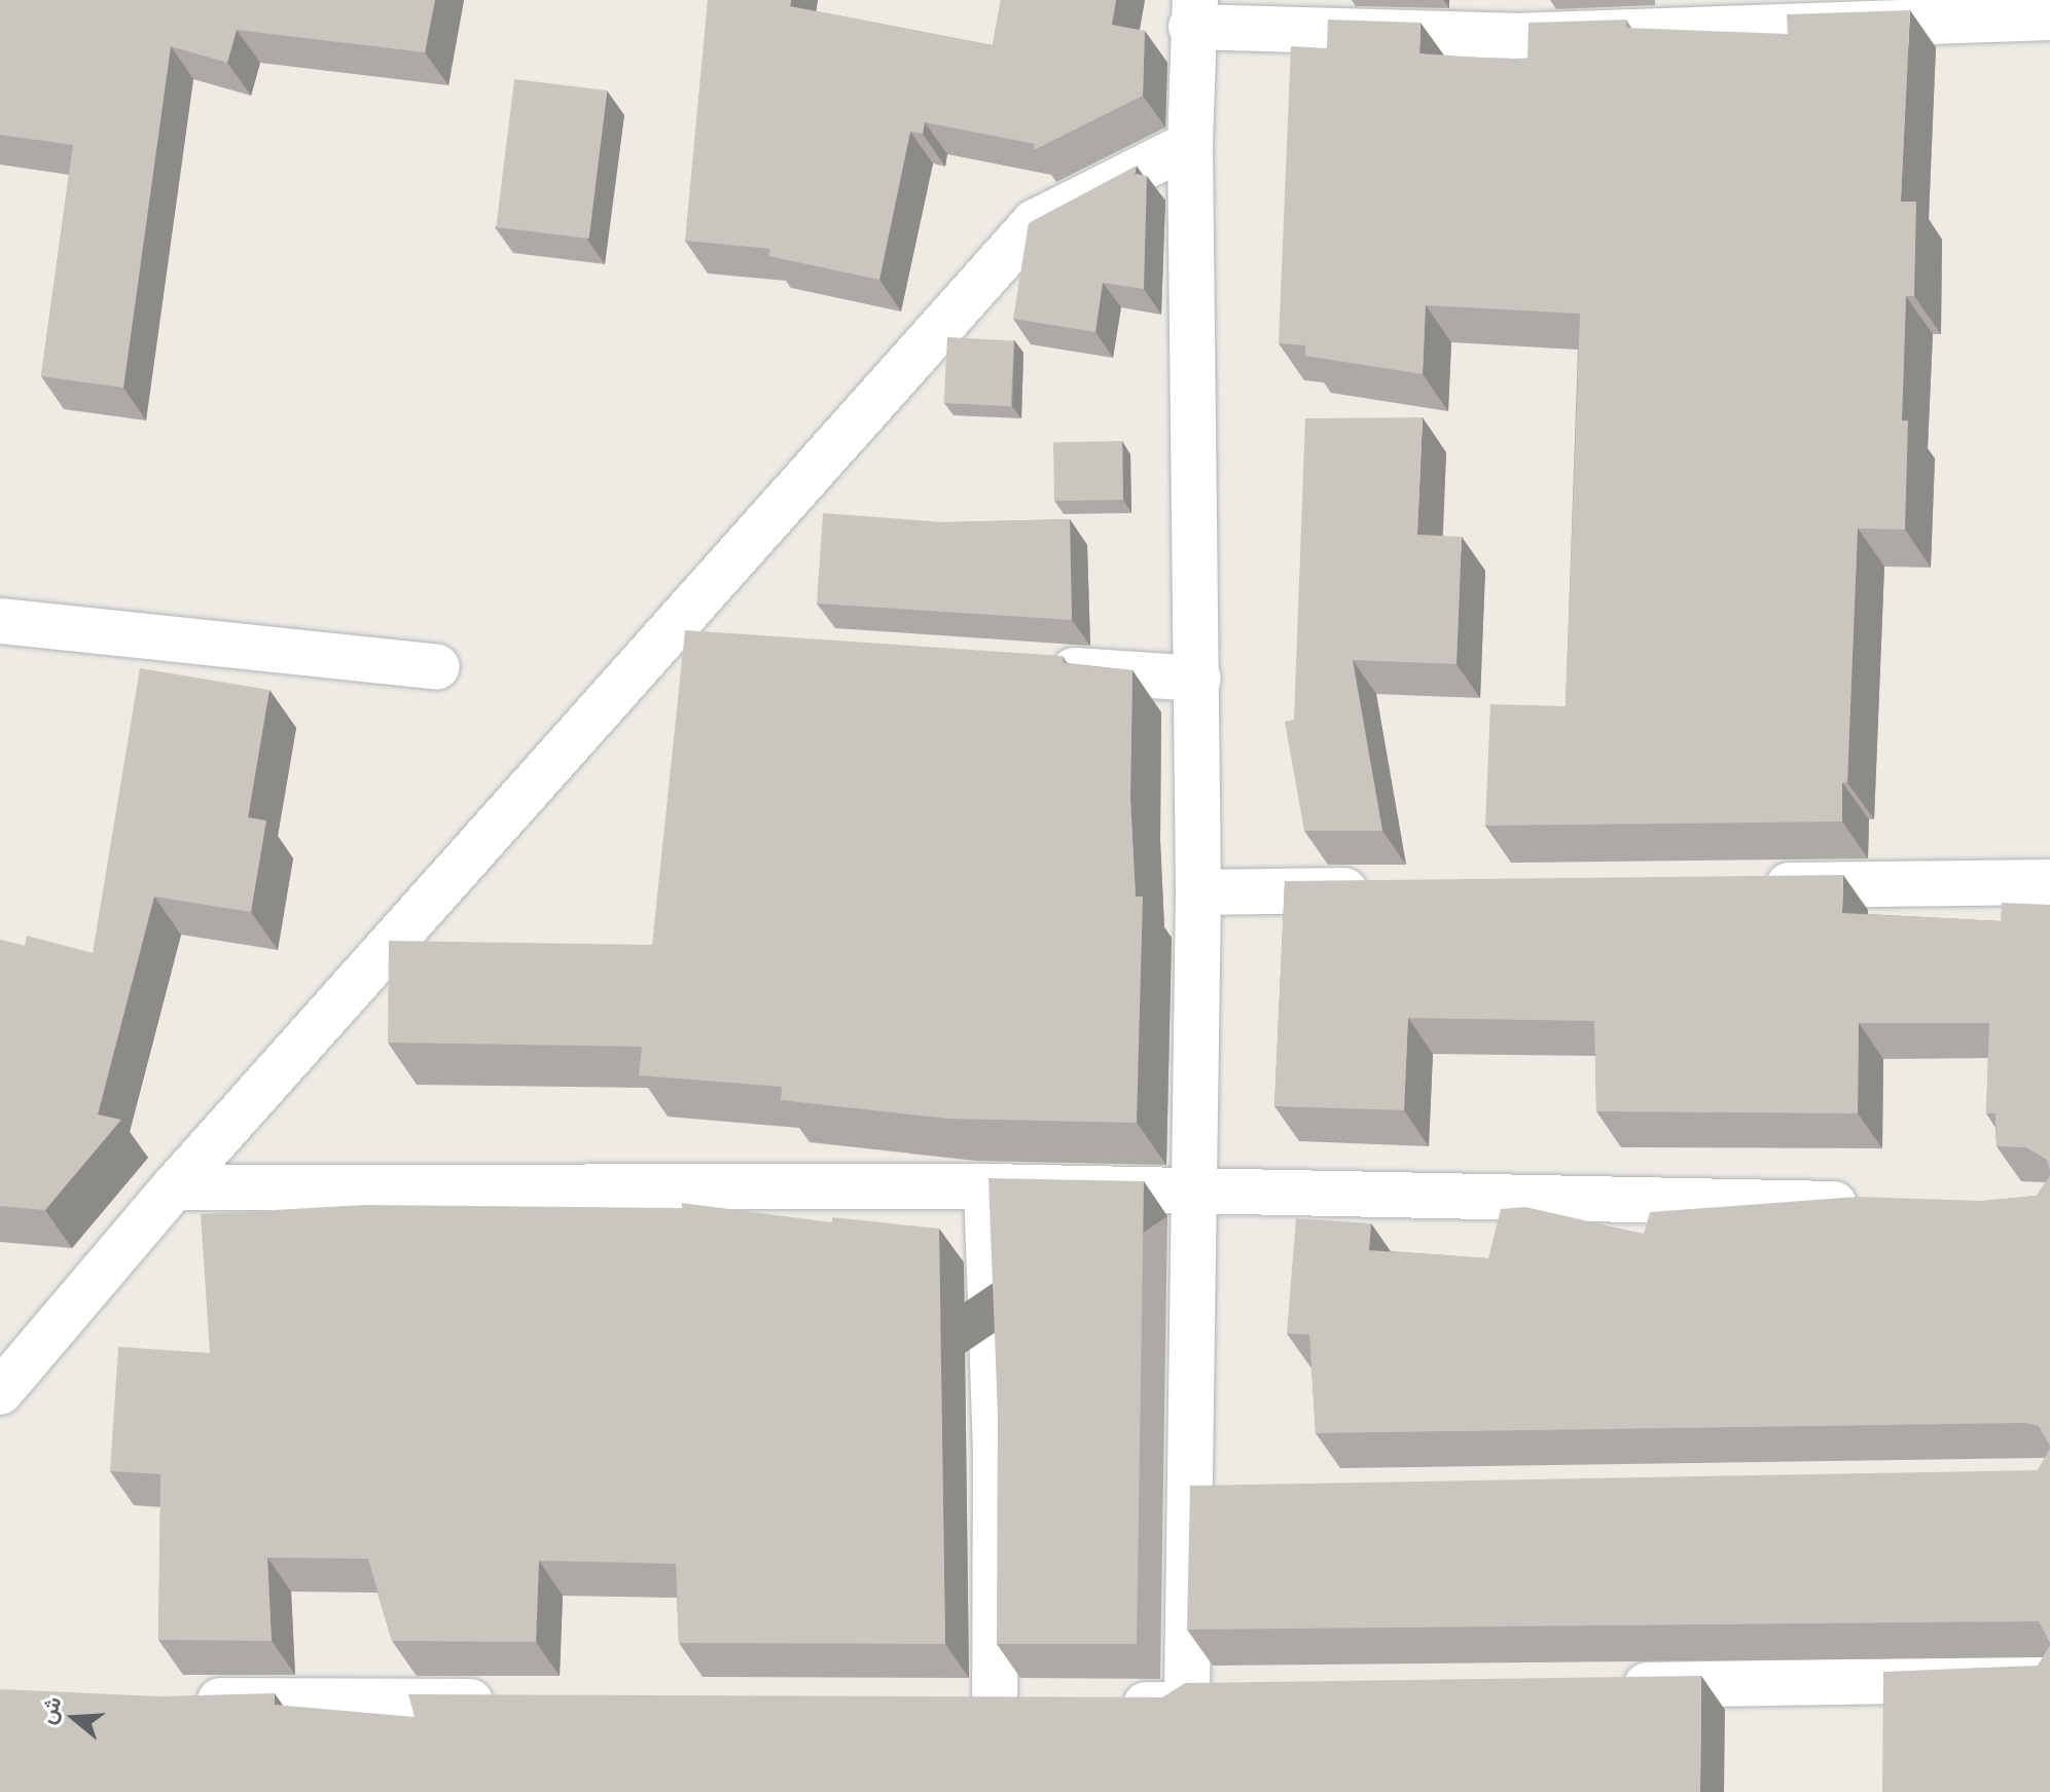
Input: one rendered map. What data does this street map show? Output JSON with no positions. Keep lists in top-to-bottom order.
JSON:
{
  "north": "left"
}
